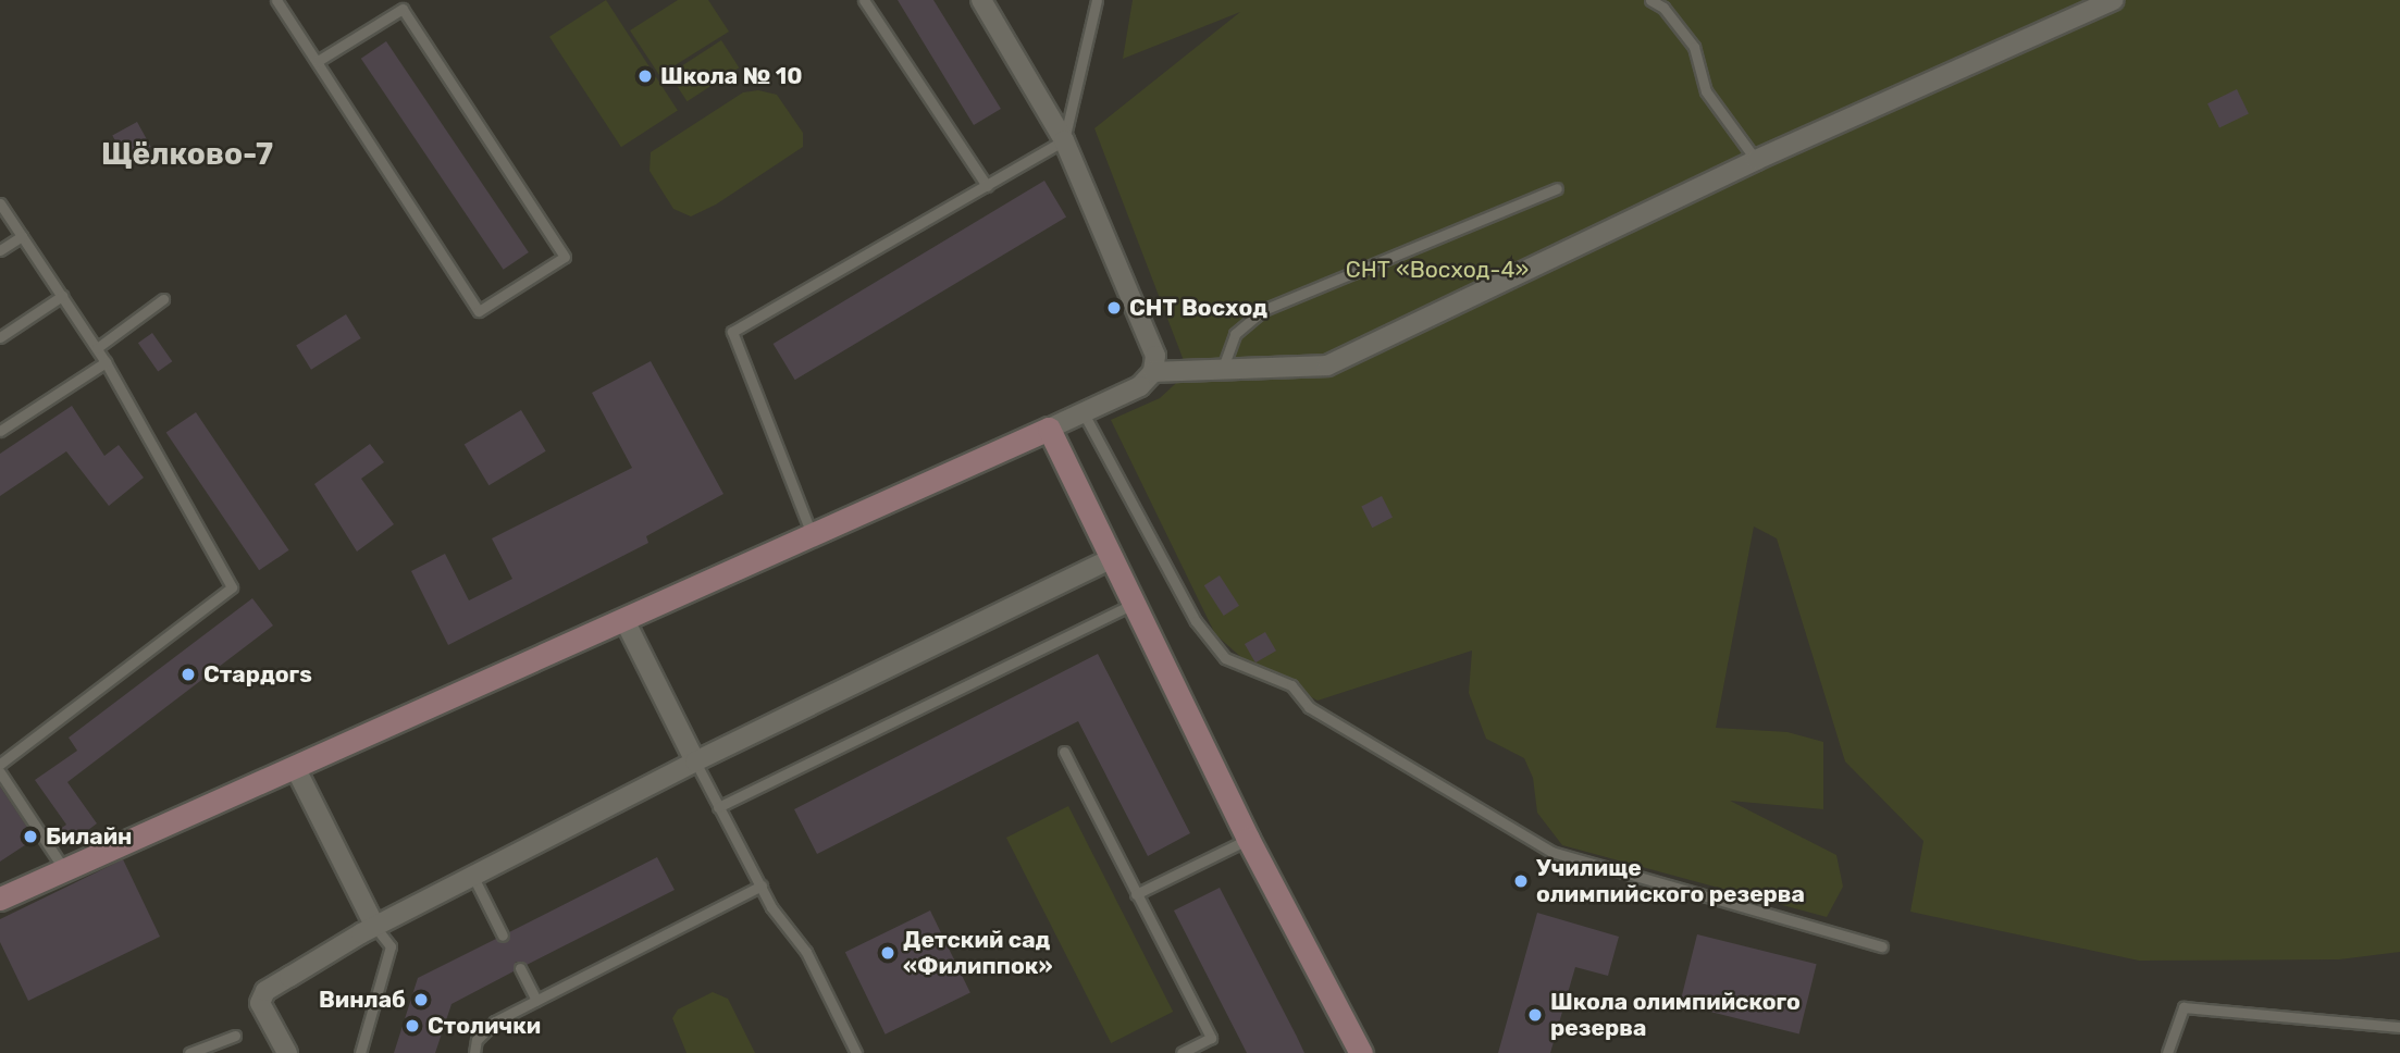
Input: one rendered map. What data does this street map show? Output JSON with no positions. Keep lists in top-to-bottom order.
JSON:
{
  "districts": ["Щёлково-7"],
  "parks": ["СНТ «Восход-4»"],
  "places": [
    "Школа № 10",
    "СНТ Восход",
    "Стардогs",
    "Билайн",
    "Училище олимпийского резерва",
    "Детский сад «Филиппок»",
    "Винлаб",
    "Школа олимпийского резерва",
    "Столички"
  ]
}
